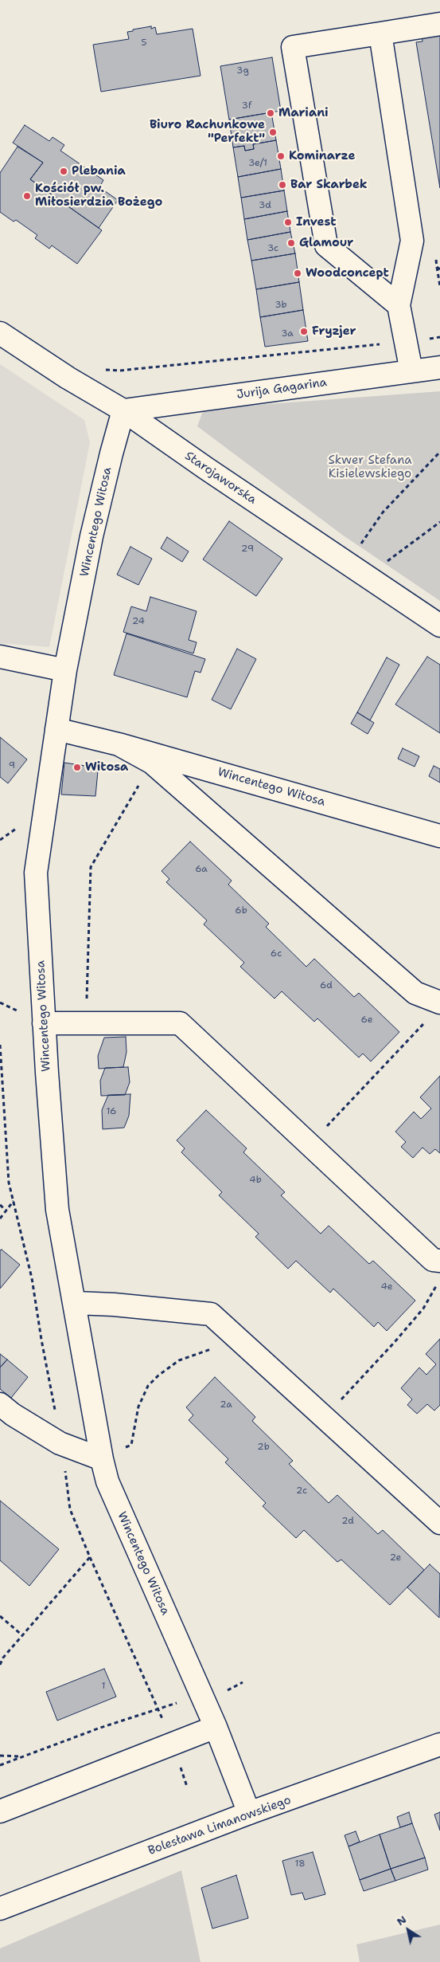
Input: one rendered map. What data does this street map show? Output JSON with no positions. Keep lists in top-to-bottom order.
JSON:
{
  "streets": {
    "street": [
      "Jurija Gagarina",
      "Starojaworska",
      "Wincentego Witosa",
      "Bolesława Limanowskiego"
    ]
  },
  "crossings": [
    ["Jurija Gagarina", "Starojaworska"],
    ["Jurija Gagarina", "Wincentego Witosa"],
    ["Starojaworska", "Wincentego Witosa"],
    ["Wincentego Witosa", "Bolesława Limanowskiego"]
  ],
  "parks": ["Skwer Stefana Kisielewskiego"],
  "places": [
    "Mariani",
    "Biuro Rachunkowe \"Perfekt\"",
    "Kominarze",
    "Plebania",
    "Bar Skarbek",
    "Kościół pw. Miłosierdzia Bożego",
    "Invest",
    "Glamour",
    "Woodconcept",
    "Fryzjer",
    "Witosa"
  ],
  "house_numbers": [
    "5",
    "3g",
    "3f",
    "3e/1",
    "3d",
    "3c",
    "3b",
    "3a",
    "29",
    "24",
    "9",
    "6a",
    "6b",
    "6c",
    "6d",
    "6e",
    "16",
    "4b",
    "4e",
    "2a",
    "2b",
    "2c",
    "2d",
    "2e",
    "1",
    "18"
  ],
  "north": "top left"
}
